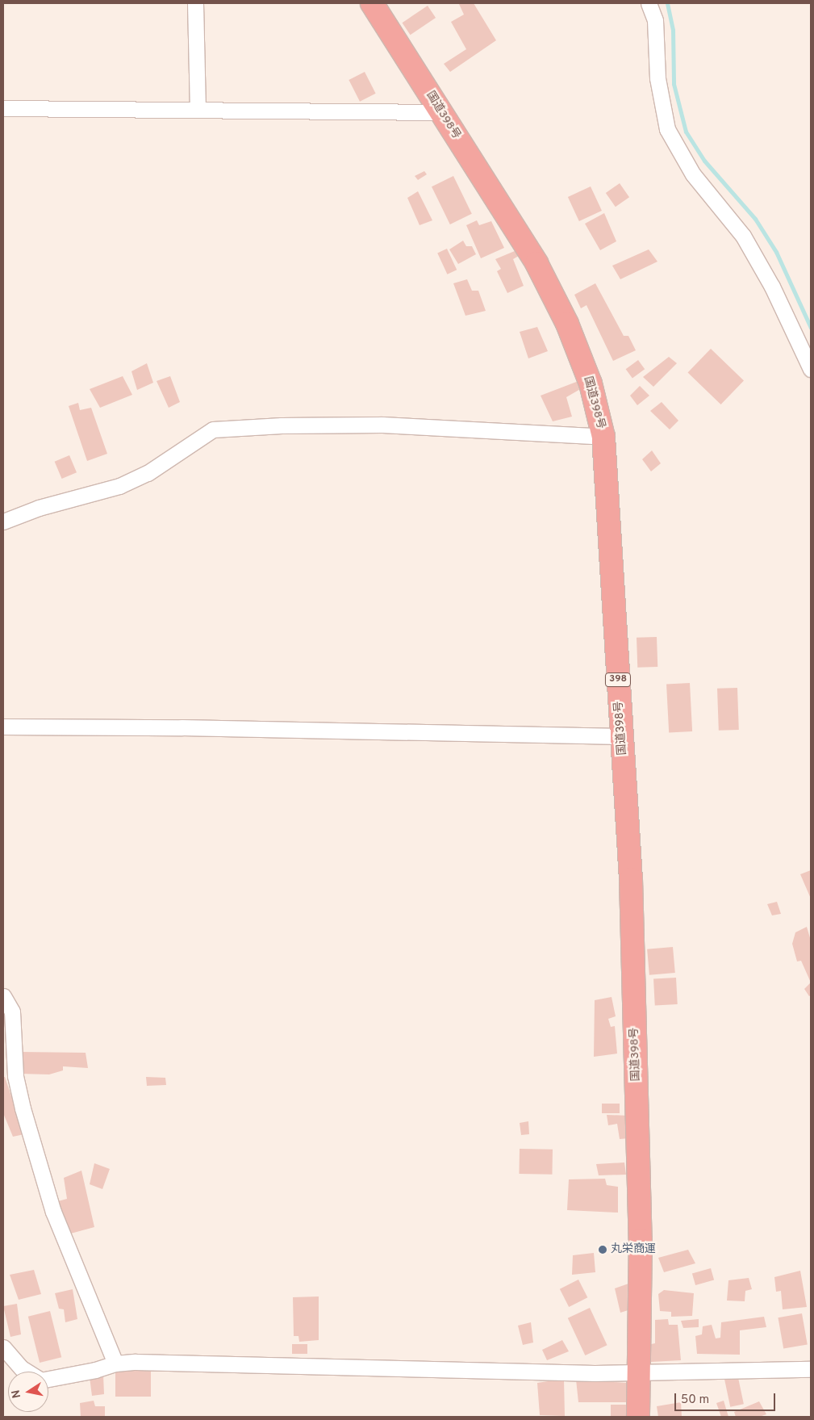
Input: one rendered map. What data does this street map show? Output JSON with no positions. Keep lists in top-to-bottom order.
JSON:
{
  "streets": {
    "highway": ["国道398号", "398"]
  },
  "places": ["丸栄商運"],
  "scale_bar": "50 m",
  "north": "left"
}
